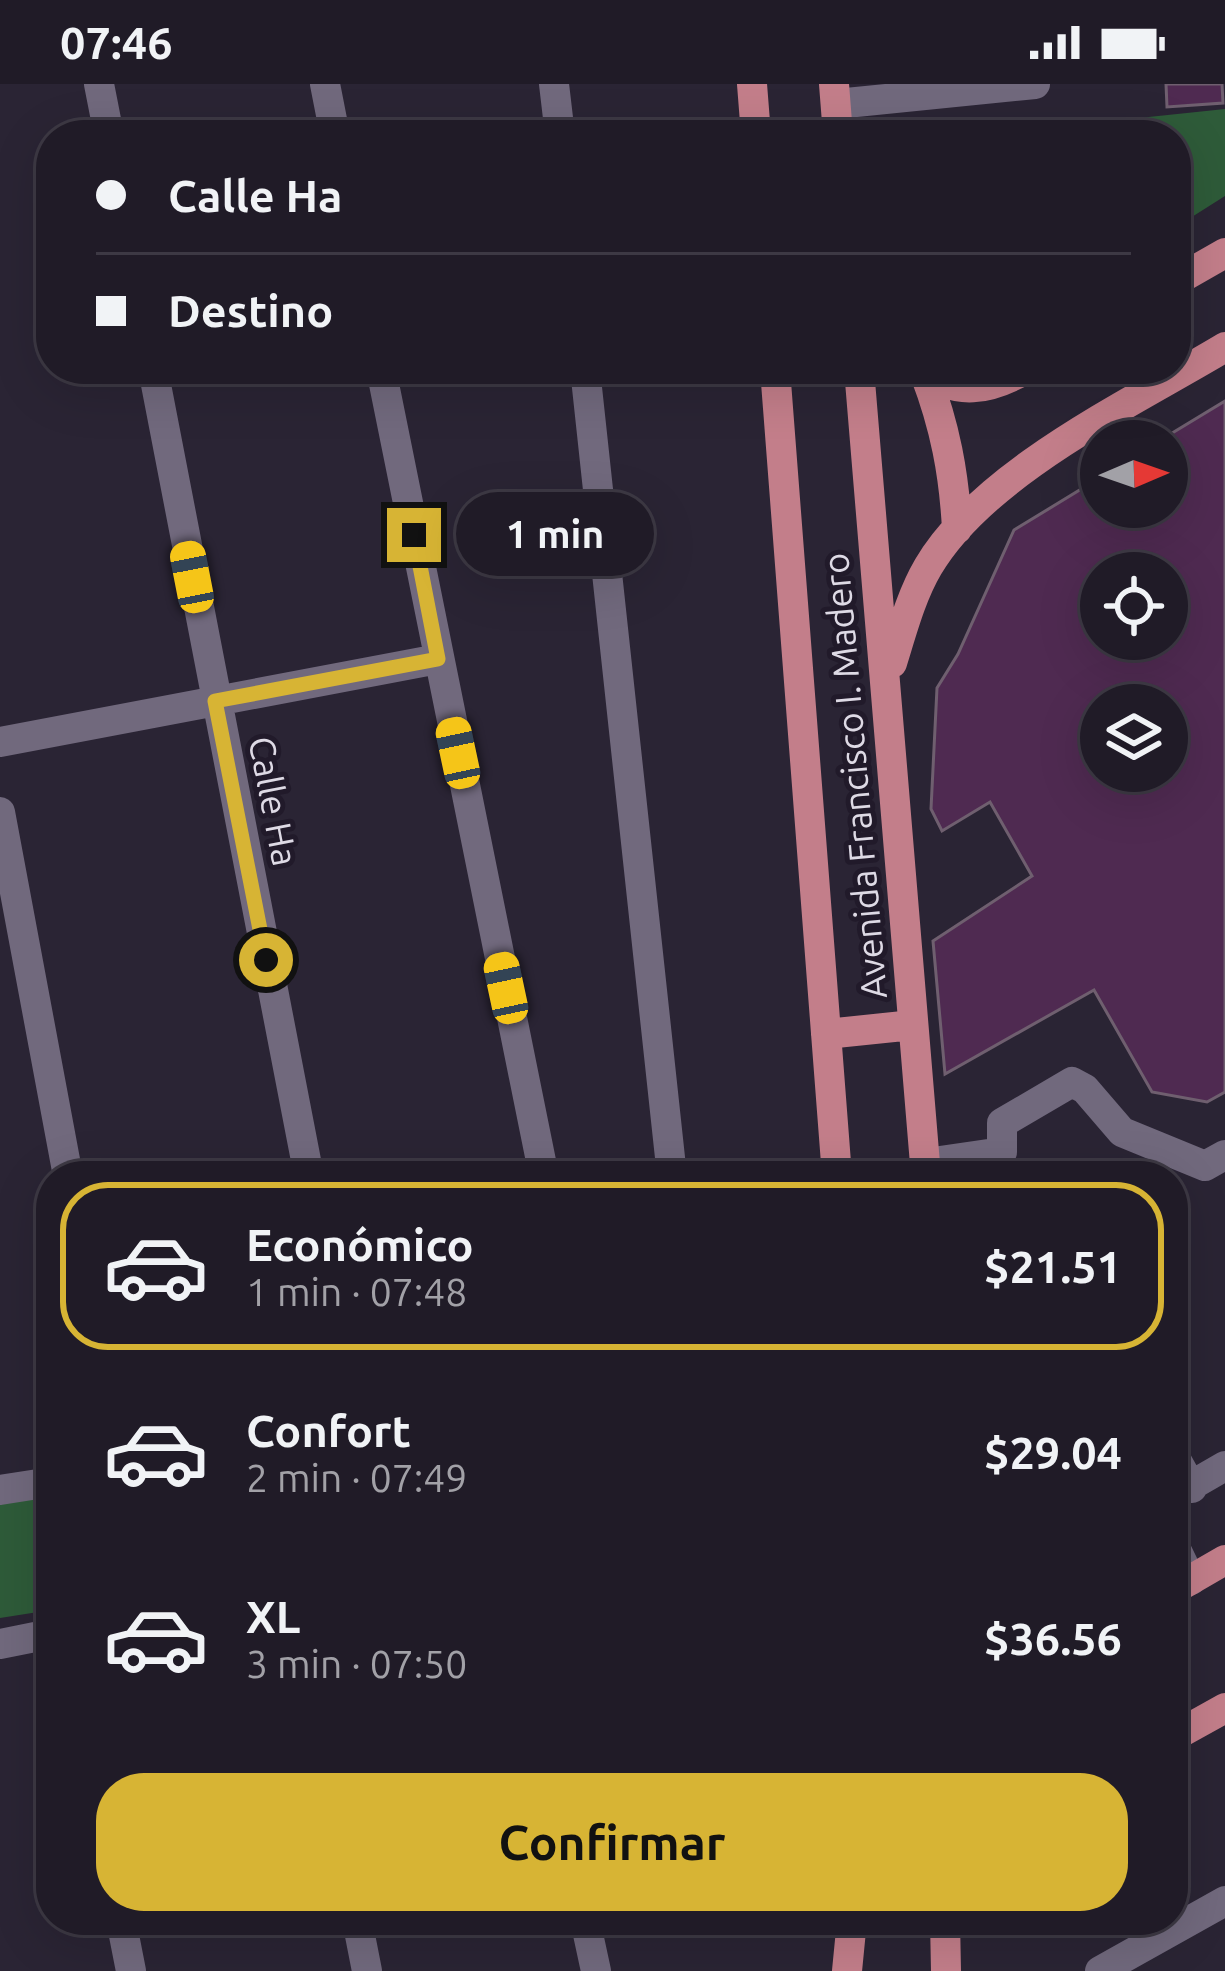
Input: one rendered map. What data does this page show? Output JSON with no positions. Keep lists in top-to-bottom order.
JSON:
{
  "streets": {
    "main road": ["Avenida Francisco I. Madero"],
    "street": ["Calle Ha"]
  },
  "north": "right",
  "page": {
    "status": "07:46",
    "banner": ["Calle Ha", "Destino"],
    "bubble": "1 min",
    "list": [
      {
        "name": "Económico",
        "note": "1 min · 07:48",
        "value": "$21.51"
      },
      {
        "name": "Confort",
        "note": "2 min · 07:49",
        "value": "$29.04"
      },
      {
        "name": "XL",
        "note": "3 min · 07:50",
        "value": "$36.56"
      }
    ],
    "buttons": "Confirmar"
  }
}
